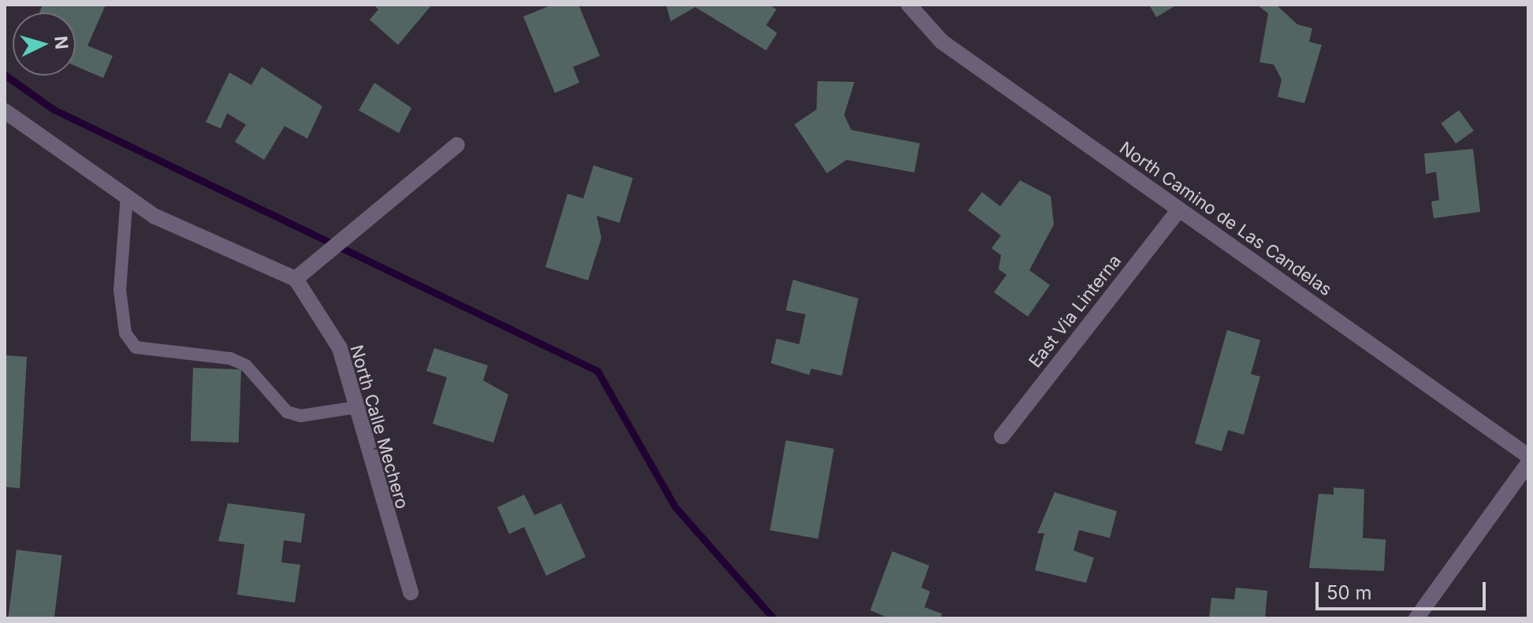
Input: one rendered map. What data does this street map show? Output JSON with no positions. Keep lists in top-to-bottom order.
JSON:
{
  "streets": {
    "street": ["North Camino de Las Candelas", "East Via Linterna", "North Calle Mechero"]
  },
  "crossings": [
    ["North Camino de Las Candelas", "East Via Linterna"]
  ],
  "scale_bar": "50 m",
  "north": "right"
}
